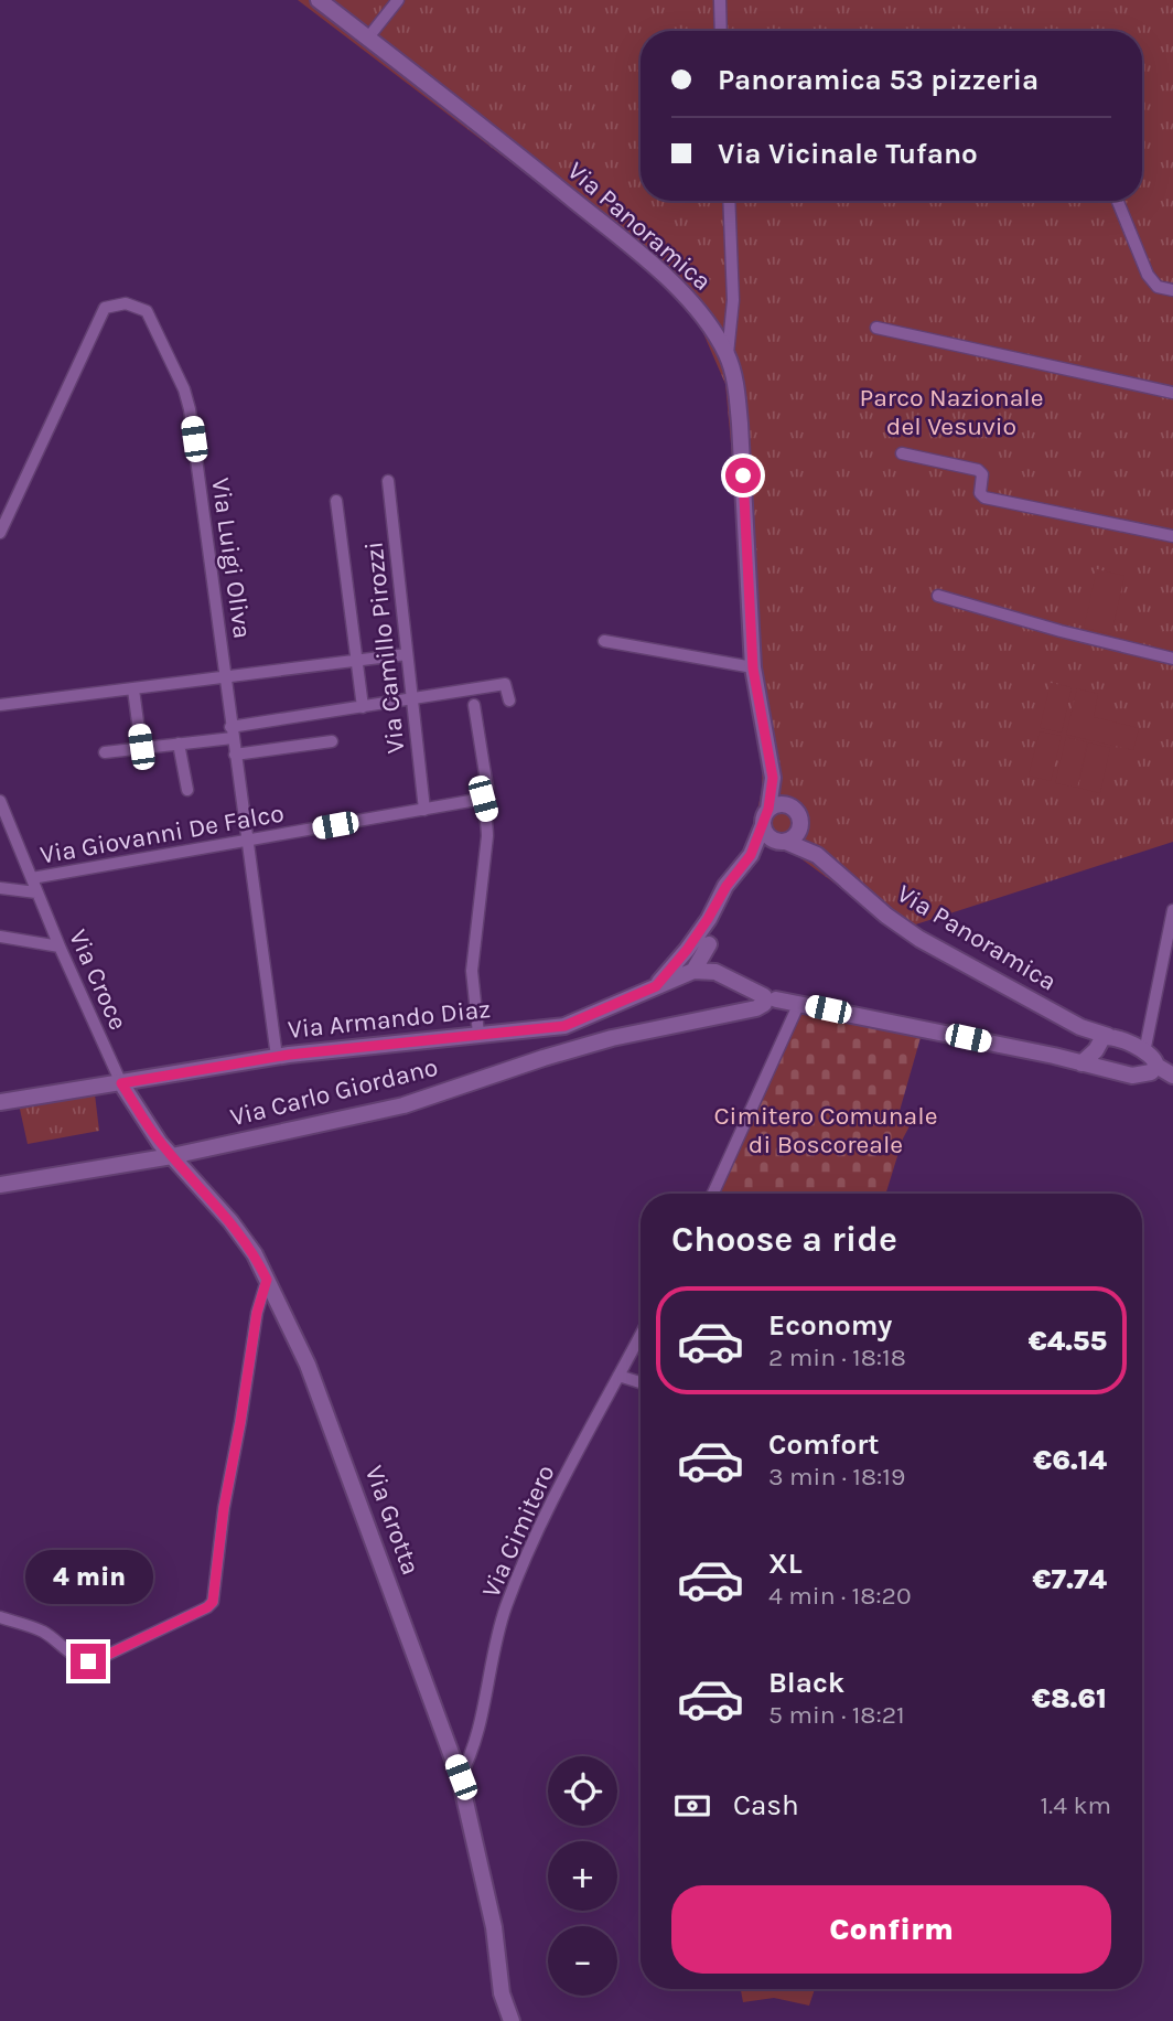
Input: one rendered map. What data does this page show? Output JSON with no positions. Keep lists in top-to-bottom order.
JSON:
{
  "streets": {
    "street": [
      "Via Panoramica",
      "Via Luigi Oliva",
      "Via Camillo Pirozzi",
      "Via Giovanni De Falco",
      "Via Croce",
      "Via Armando Diaz",
      "Via Carlo Giordano",
      "Via Grotta",
      "Via Cimitero"
    ]
  },
  "crossings": [
    ["Via Panoramica", "Via Armando Diaz"],
    ["Via Luigi Oliva", "Via Giovanni De Falco"],
    ["Via Luigi Oliva", "Via Armando Diaz"],
    ["Via Camillo Pirozzi", "Via Giovanni De Falco"],
    ["Via Giovanni De Falco", "Via Croce"],
    ["Via Croce", "Via Armando Diaz"],
    ["Via Croce", "Via Grotta"],
    ["Via Armando Diaz", "Via Grotta"],
    ["Via Carlo Giordano", "Via Grotta"],
    ["Via Grotta", "Via Cimitero"]
  ],
  "parks": ["Parco Nazionale del Vesuvio", "Cimitero Comunale di Boscoreale"],
  "page": {
    "banner": ["Panoramica 53 pizzeria", "Via Vicinale Tufano"],
    "heading": "Choose a ride",
    "list": [
      {
        "name": "Economy",
        "note": "2 min · 18:18",
        "value": "€4.55"
      },
      {
        "name": "Comfort",
        "note": "3 min · 18:19",
        "value": "€6.14"
      },
      {
        "name": "XL",
        "note": "4 min · 18:20",
        "value": "€7.74"
      },
      {
        "name": "Black",
        "note": "5 min · 18:21",
        "value": "€8.61"
      }
    ],
    "bubble": "4 min",
    "map_buttons": ["+", "−"],
    "pay": ["Cash", "1.4 km"],
    "buttons": "Confirm"
  }
}
